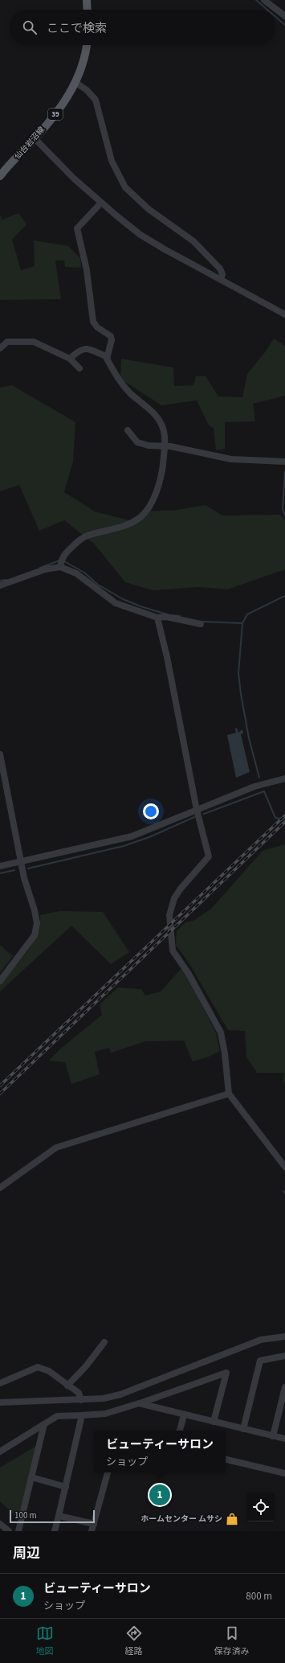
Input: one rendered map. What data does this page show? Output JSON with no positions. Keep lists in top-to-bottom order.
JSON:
{
  "streets": {
    "main road": ["39", "仙台岩沼線"]
  },
  "places": {
    "shop": ["ホームセンター ムサシ"]
  },
  "scale_bar": "100 m",
  "page": {
    "search": "ここで検索",
    "popup": ["ビューティーサロン", "ショップ"],
    "pins": "1",
    "scale": "100 m",
    "heading": "周辺",
    "list": [
      {
        "mark": "1",
        "name": "ビューティーサロン",
        "note": "ショップ",
        "value": "800 m"
      }
    ],
    "nav": ["地図", "経路", "保存済み"]
  }
}
